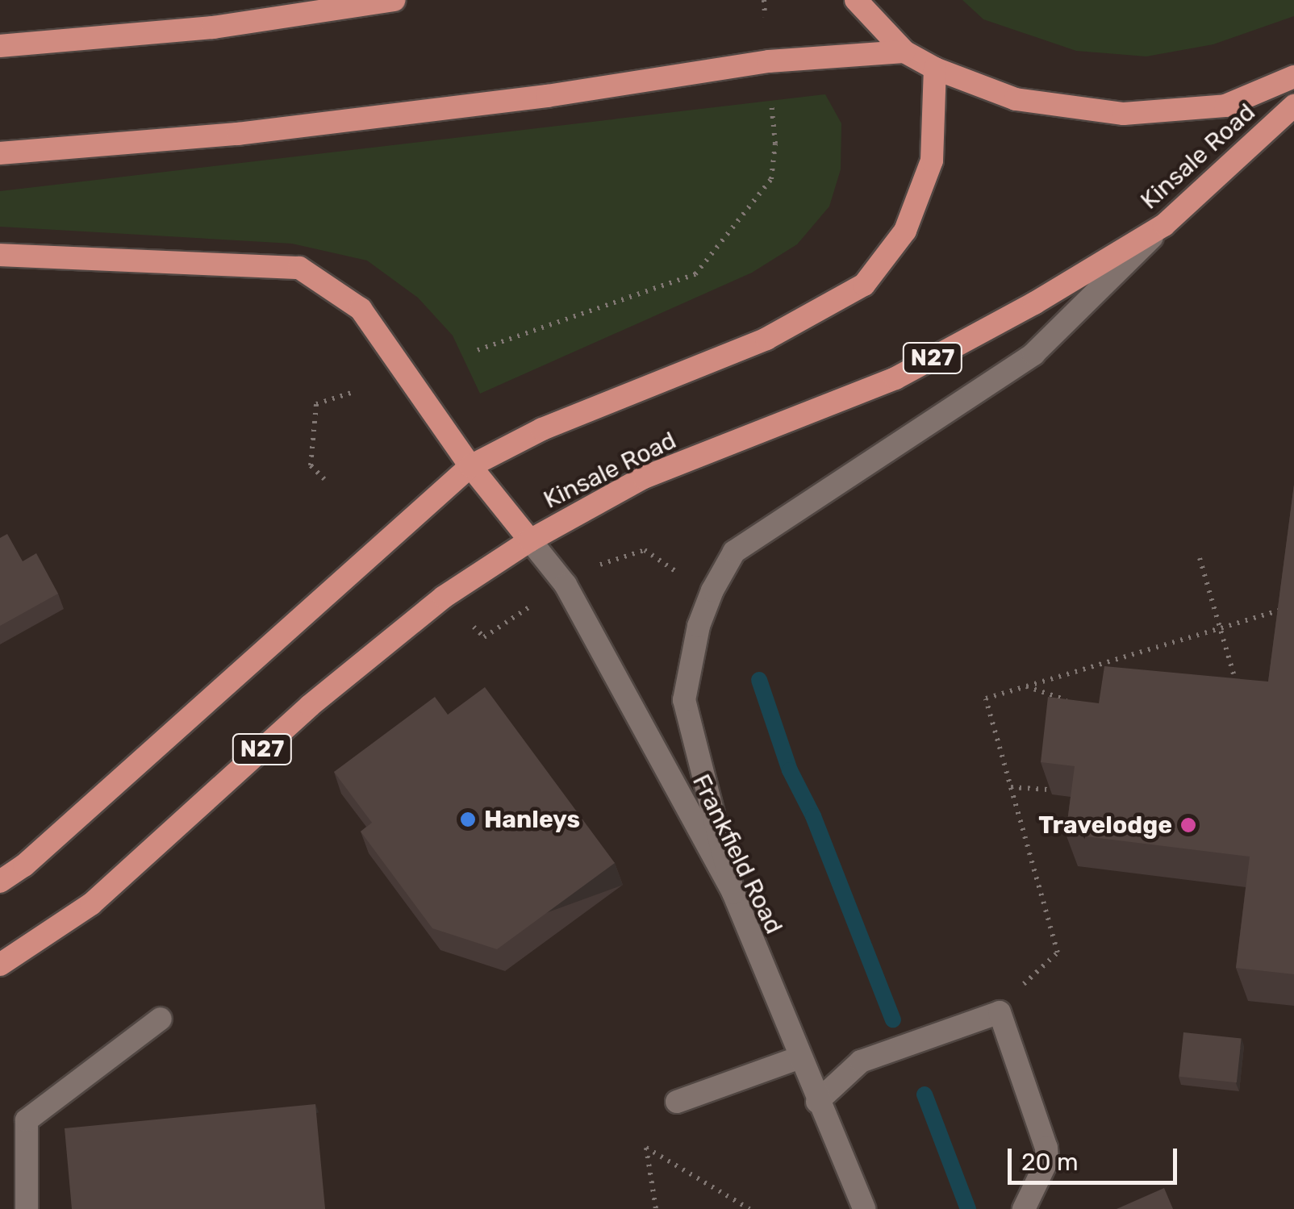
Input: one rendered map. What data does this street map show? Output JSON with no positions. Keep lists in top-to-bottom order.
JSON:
{
  "streets": {
    "highway": ["Kinsale Road", "N27"],
    "street": ["Frankfield Road"]
  },
  "crossings": [
    ["Kinsale Road", "Frankfield Road"]
  ],
  "places": ["Hanleys", "Travelodge"],
  "scale_bar": "20 m"
}
